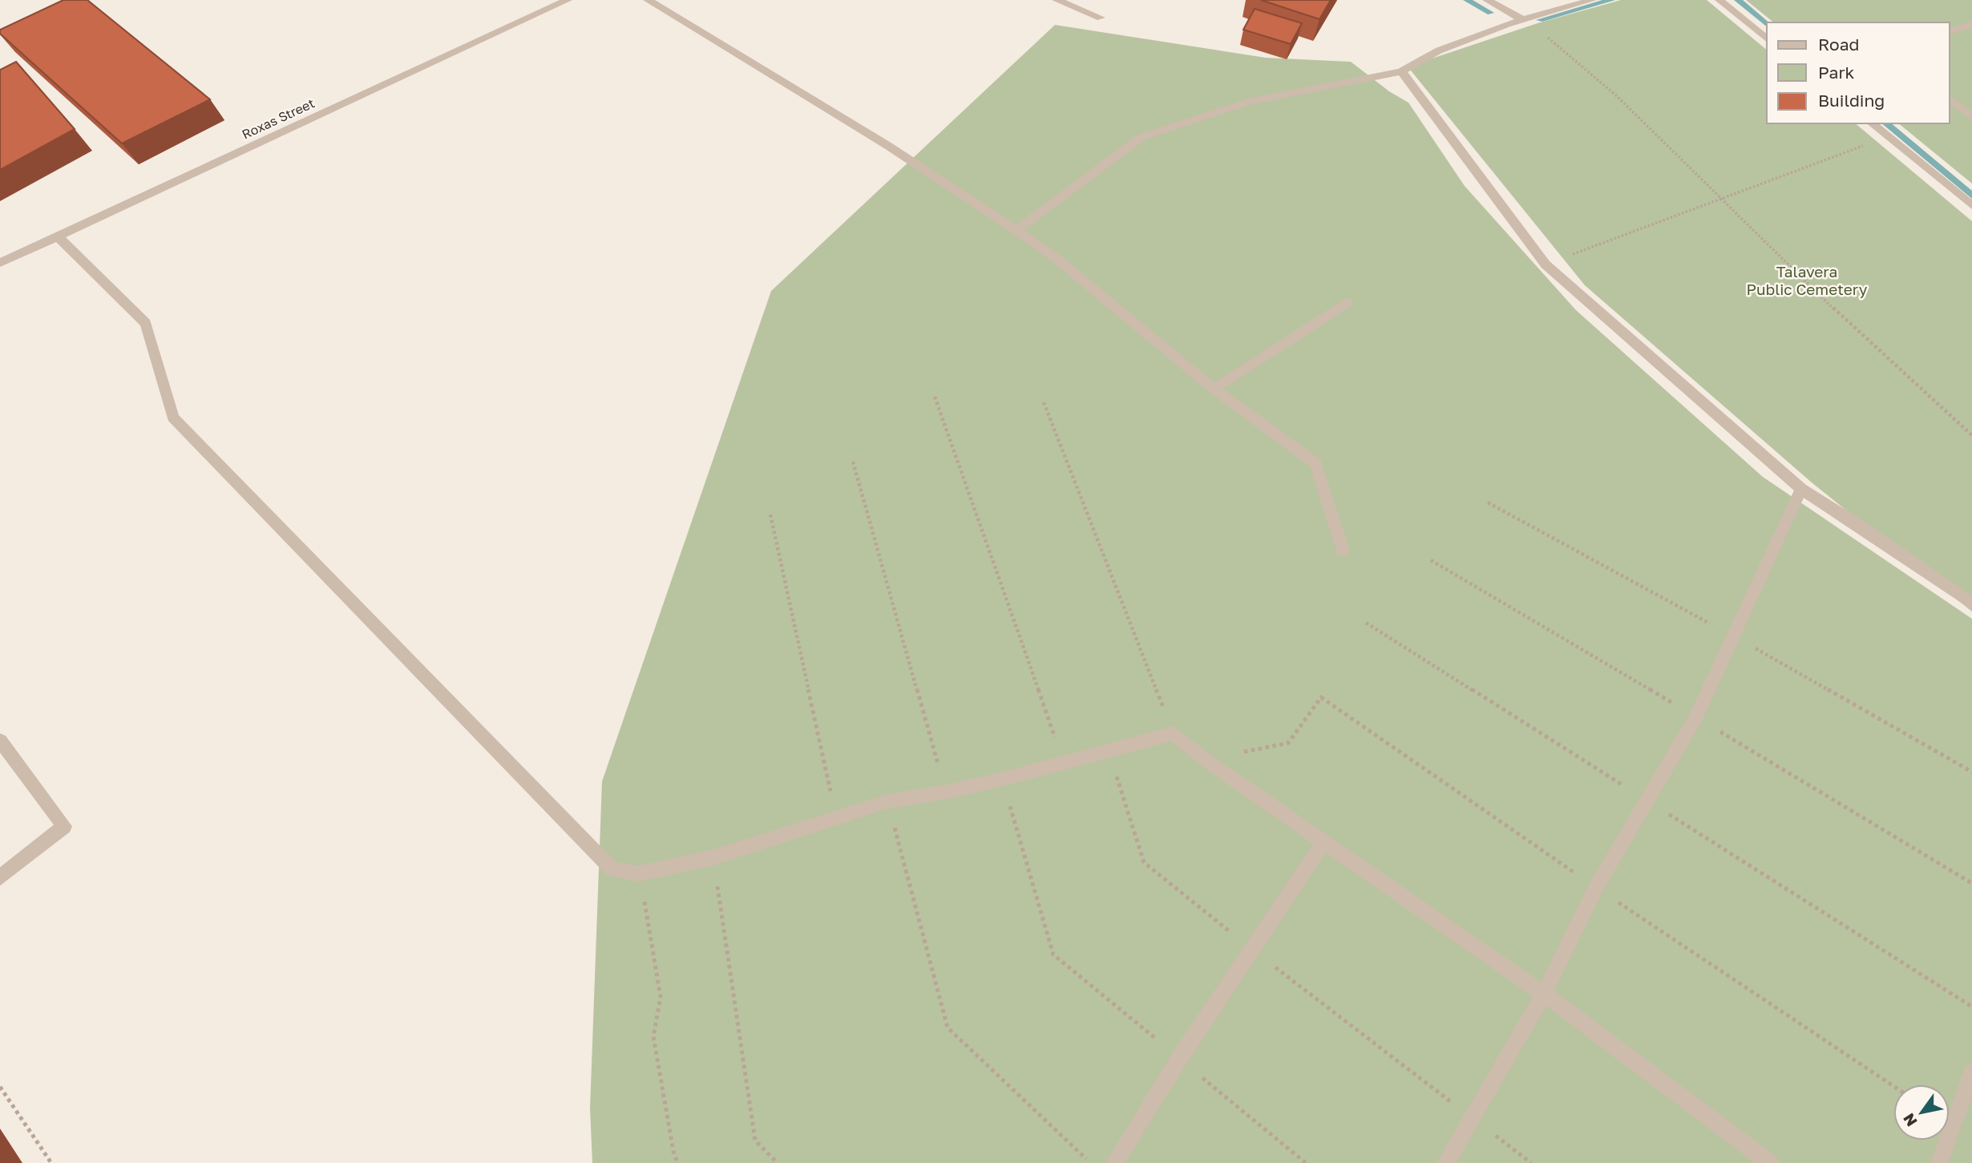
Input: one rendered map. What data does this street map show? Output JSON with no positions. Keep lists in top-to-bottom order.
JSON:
{
  "streets": {
    "street": ["Roxas Street"]
  },
  "parks": ["Talavera Public Cemetery"],
  "legend": ["Road", "Park", "Building"],
  "north": "bottom left"
}
